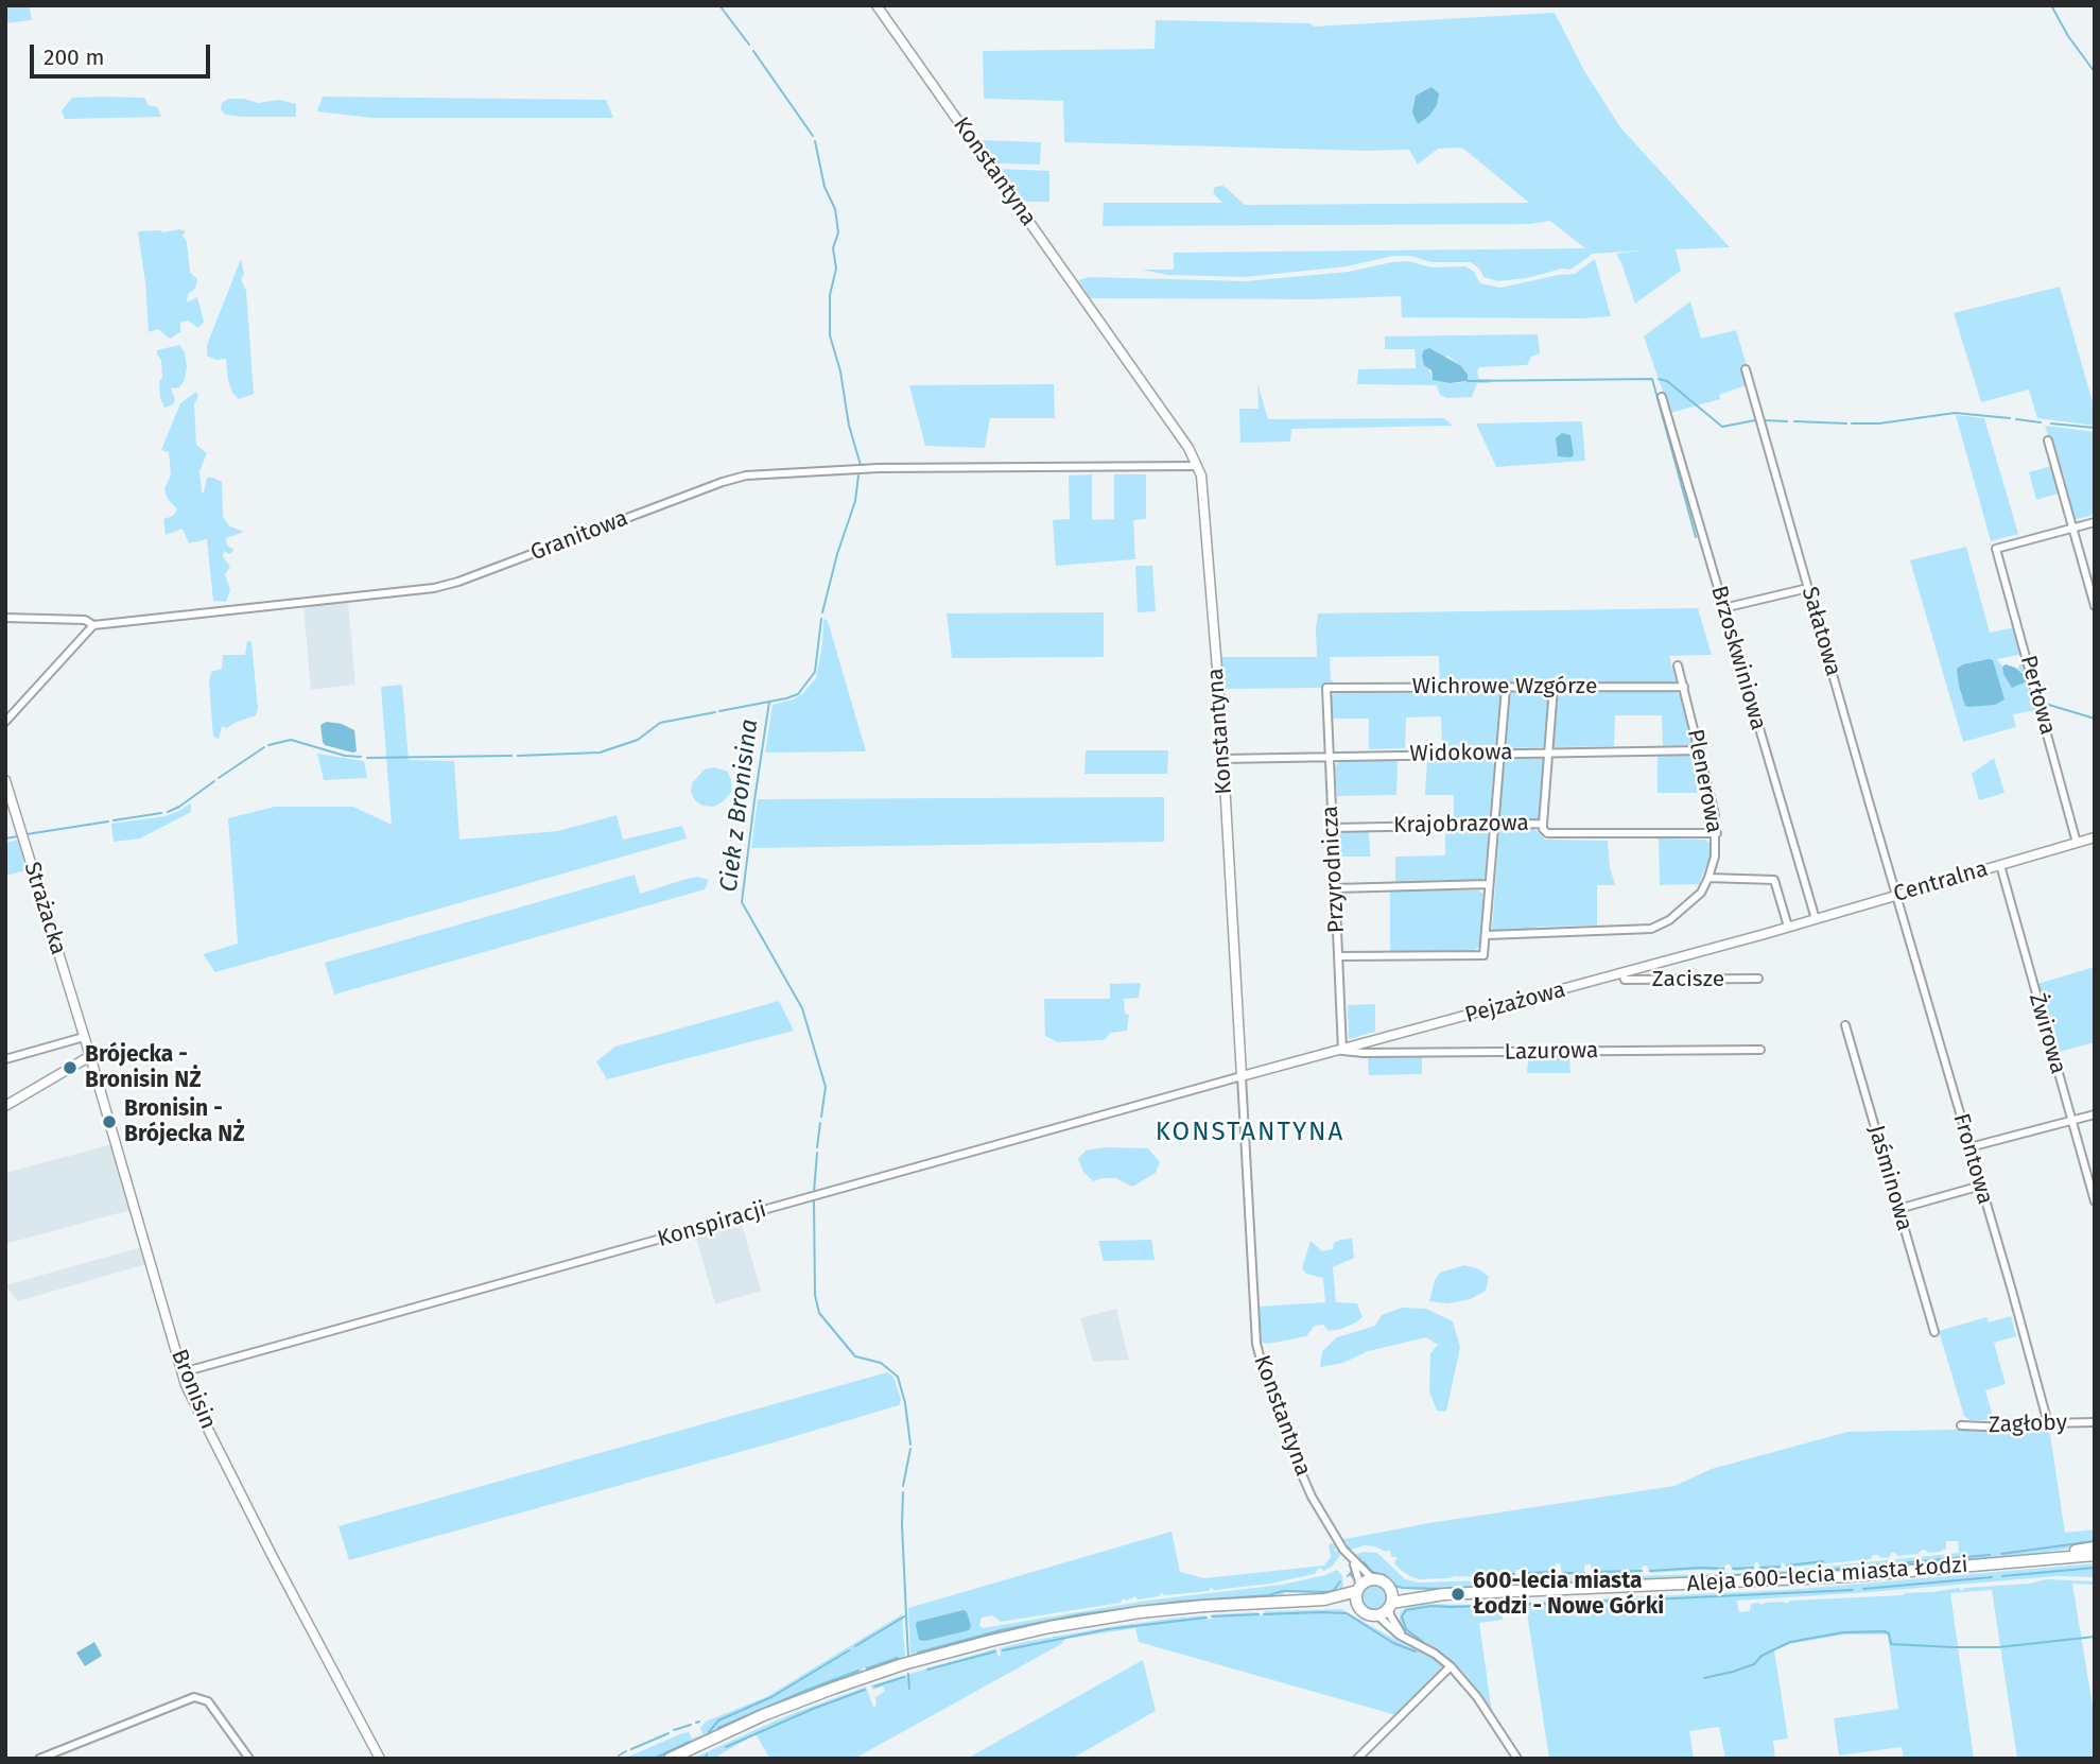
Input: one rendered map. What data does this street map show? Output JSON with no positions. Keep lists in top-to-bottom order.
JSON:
{
  "streets": {
    "main road": ["Aleja 600-lecia miasta Łodzi"],
    "street": [
      "Konstantyna",
      "Granitowa",
      "Sałatowa",
      "Brzoskwiniowa",
      "Wichrowe Wzgórze",
      "Perłowa",
      "Widokowa",
      "Plenerowa",
      "Krajobrazowa",
      "Przyrodnicza",
      "Centralna",
      "Strażacka",
      "Zacisze",
      "Pejzażowa",
      "Żwirowa",
      "Lazurowa",
      "Frontowa",
      "Jaśminowa",
      "Konspiracji",
      "Bronisin",
      "Zagłoby"
    ]
  },
  "crossings": [
    ["Konstantyna", "Granitowa"],
    ["Konstantyna", "Widokowa"],
    ["Konstantyna", "Pejzażowa"],
    ["Konstantyna", "Konspiracji"],
    ["Sałatowa", "Centralna"],
    ["Sałatowa", "Frontowa"],
    ["Brzoskwiniowa", "Centralna"],
    ["Wichrowe Wzgórze", "Plenerowa"],
    ["Wichrowe Wzgórze", "Przyrodnicza"],
    ["Perłowa", "Centralna"],
    ["Widokowa", "Plenerowa"],
    ["Widokowa", "Przyrodnicza"],
    ["Plenerowa", "Krajobrazowa"],
    ["Krajobrazowa", "Przyrodnicza"],
    ["Przyrodnicza", "Pejzażowa"],
    ["Przyrodnicza", "Lazurowa"],
    ["Centralna", "Pejzażowa"],
    ["Centralna", "Żwirowa"],
    ["Centralna", "Frontowa"],
    ["Strażacka", "Bronisin"],
    ["Zacisze", "Pejzażowa"],
    ["Pejzażowa", "Lazurowa"],
    ["Pejzażowa", "Konspiracji"],
    ["Frontowa", "Zagłoby"],
    ["Konspiracji", "Bronisin"]
  ],
  "districts": ["KONSTANTYNA"],
  "water": ["Ciek z Bronisina"],
  "places": ["Brójecka - Bronisin NŻ", "Bronisin - Brójecka NŻ", "600-lecia miasta Łodzi - Nowe Górki"],
  "scale_bar": "200 m"
}
